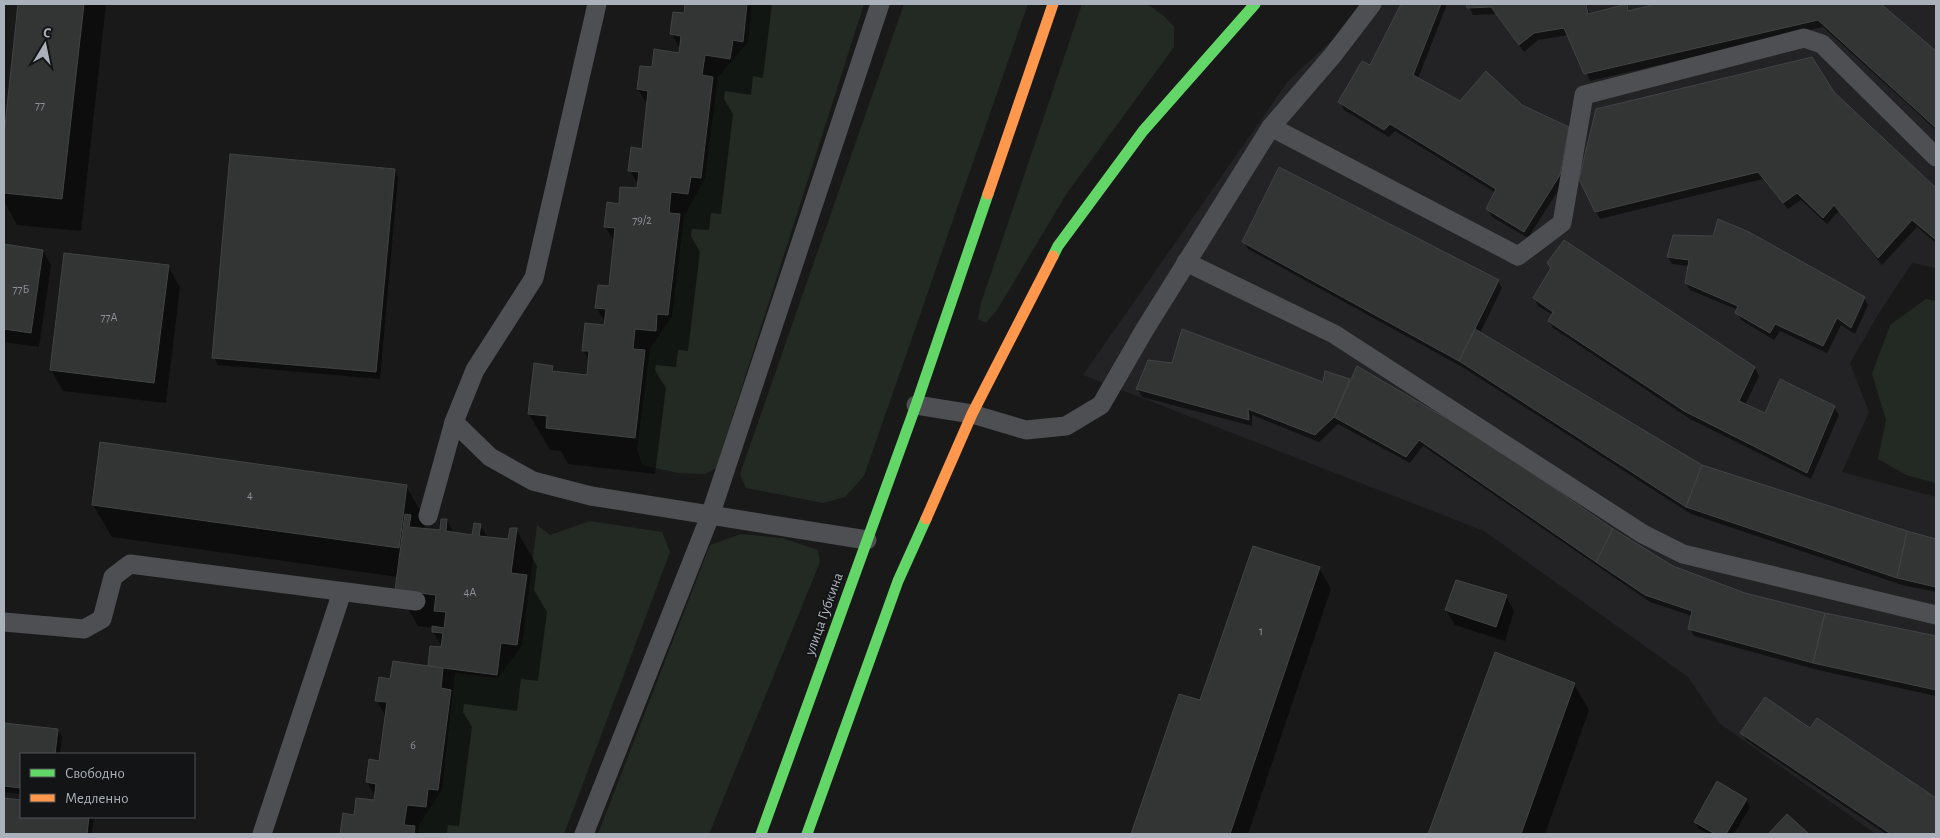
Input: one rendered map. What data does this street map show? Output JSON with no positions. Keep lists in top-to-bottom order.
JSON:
{
  "streets": {
    "main road": ["улица Губкина"]
  },
  "house_numbers": [
    "77",
    "79/2",
    "77Б",
    "77А",
    "4",
    "4А",
    "1",
    "6"
  ],
  "legend": ["Свободно", "Медленно"],
  "north": "top"
}
